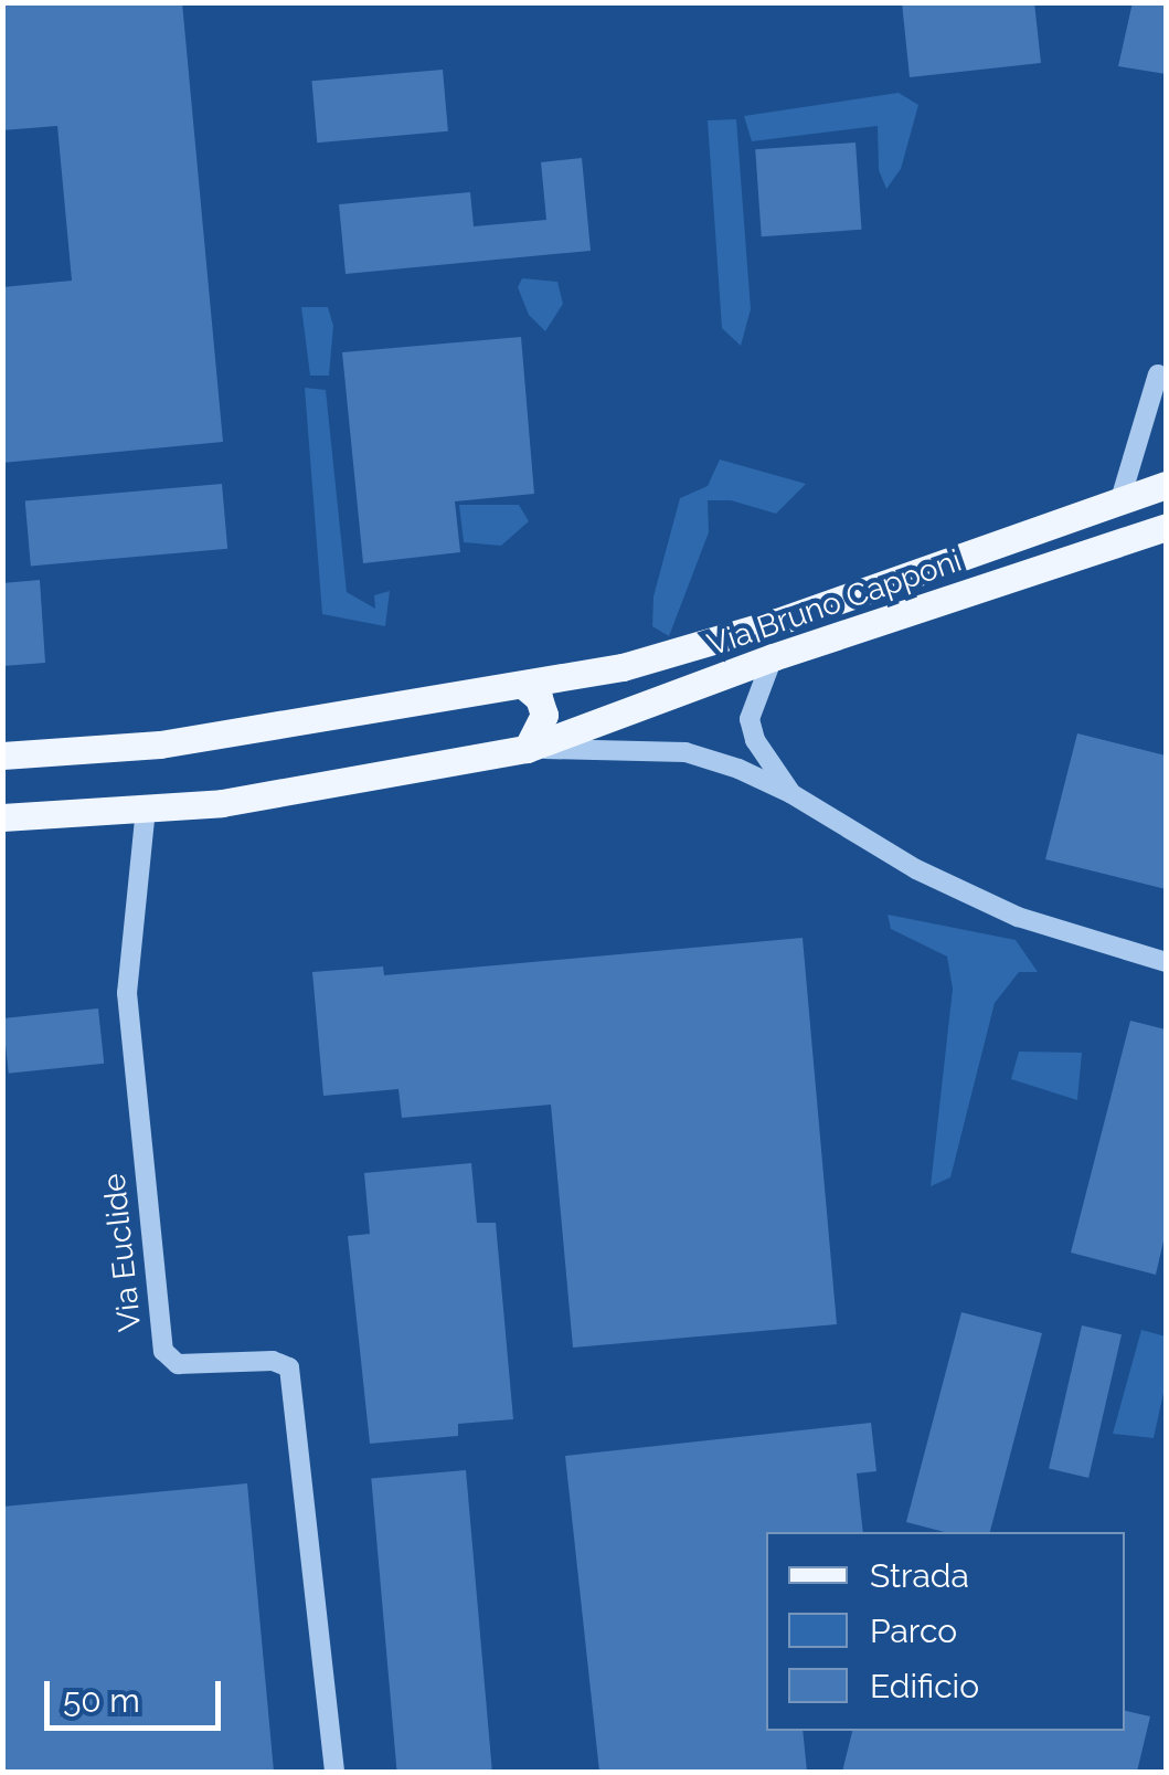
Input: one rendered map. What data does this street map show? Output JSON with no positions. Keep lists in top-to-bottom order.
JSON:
{
  "streets": {
    "main road": ["Via Bruno Capponi"],
    "street": ["Via Euclide"]
  },
  "crossings": [
    ["Via Bruno Capponi", "Via Euclide"]
  ],
  "legend": ["Strada", "Parco", "Edificio"],
  "scale_bar": "50 m"
}
